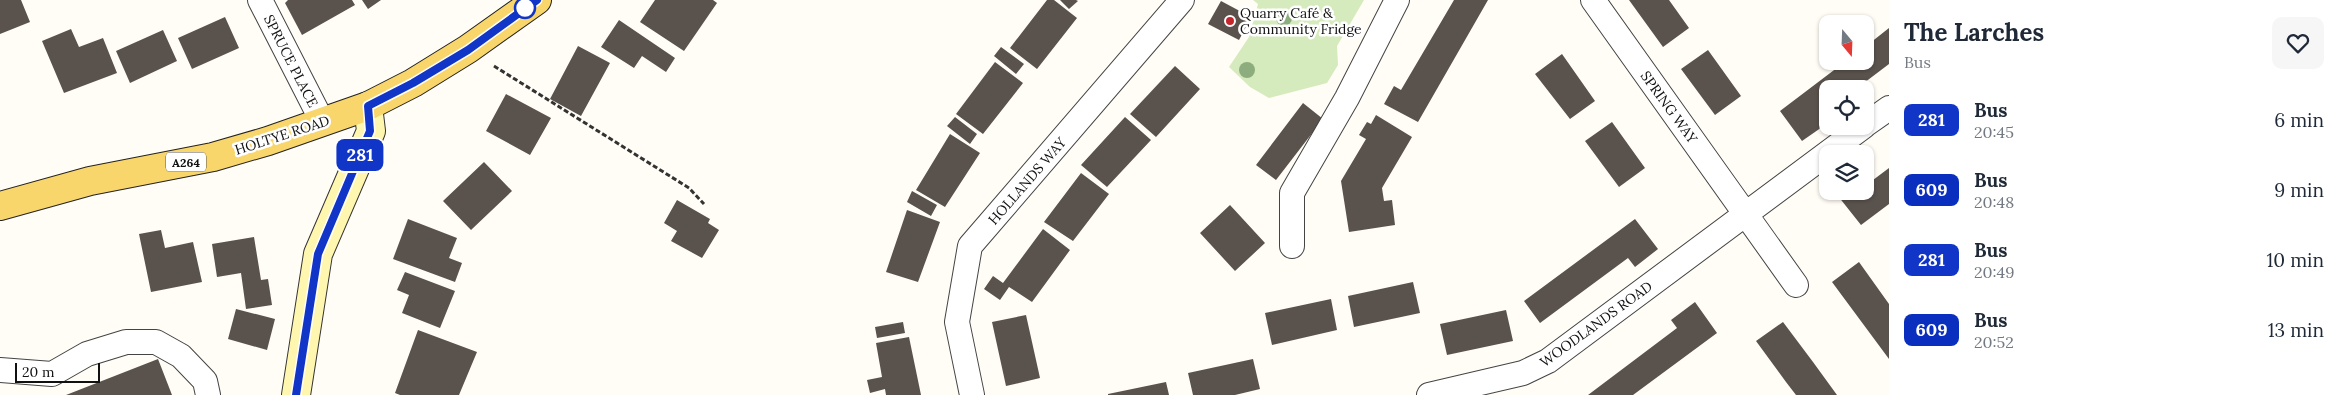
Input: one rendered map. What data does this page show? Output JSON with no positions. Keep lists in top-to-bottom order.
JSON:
{
  "streets": {
    "main road": ["HOLTYE ROAD", "A264"],
    "street": [
      "SPRUCE PLACE",
      "SPRING WAY",
      "HOLLANDS WAY",
      "WOODLANDS ROAD"
    ]
  },
  "crossings": [
    ["SPRUCE PLACE", "HOLTYE ROAD"],
    ["SPRING WAY", "WOODLANDS ROAD"]
  ],
  "places": ["Quarry Café & Community Fridge"],
  "lines": ["bus line 281"],
  "scale_bar": "20 m",
  "north": "bottom",
  "page": {
    "on_map": "281",
    "heading": ["The Larches", "Bus"],
    "list": [
      {
        "mark": "281",
        "name": "Bus",
        "note": "20:45",
        "value": "6 min"
      },
      {
        "mark": "609",
        "name": "Bus",
        "note": "20:48",
        "value": "9 min"
      },
      {
        "mark": "281",
        "name": "Bus",
        "note": "20:49",
        "value": "10 min"
      },
      {
        "mark": "609",
        "name": "Bus",
        "note": "20:52",
        "value": "13 min"
      }
    ],
    "scale": "20 m"
  }
}
